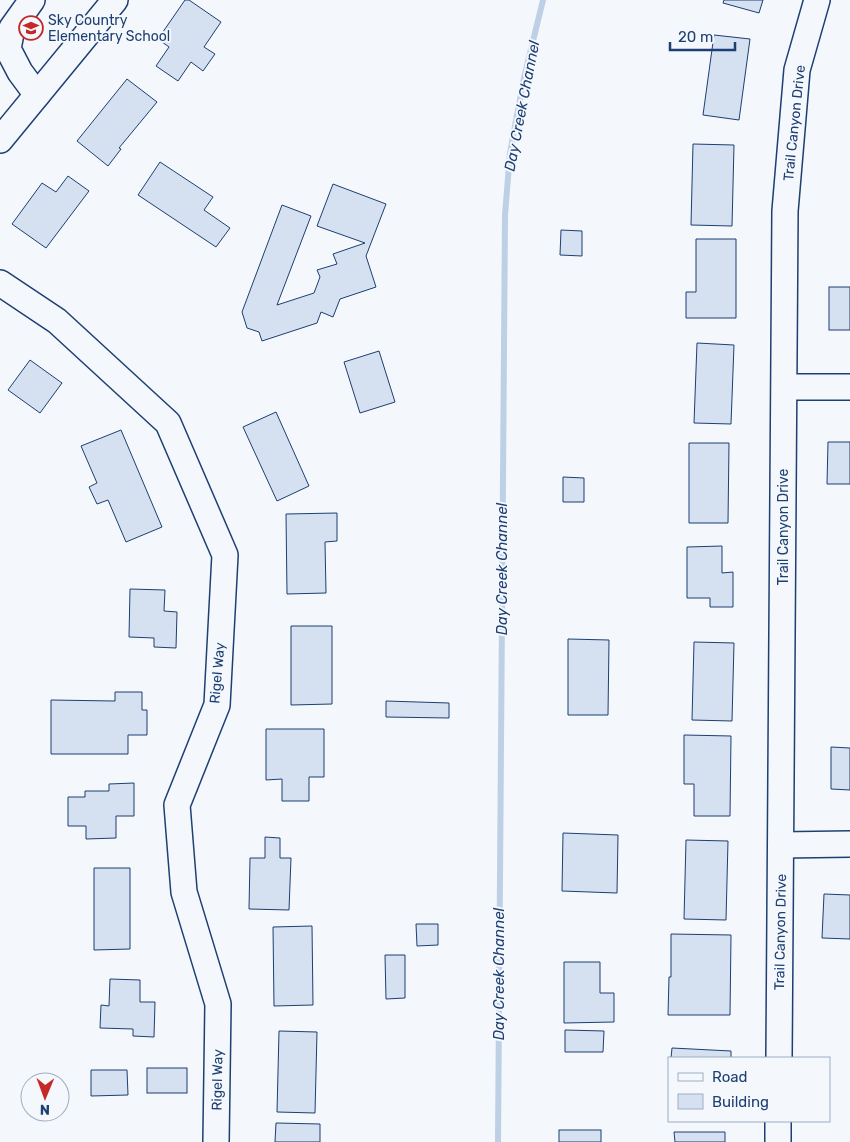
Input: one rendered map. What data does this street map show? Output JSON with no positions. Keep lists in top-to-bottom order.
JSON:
{
  "streets": {
    "street": ["Trail Canyon Drive", "Rigel Way"]
  },
  "water": ["Day Creek Channel"],
  "places": {
    "school or university": ["Sky Country Elementary School"]
  },
  "legend": ["Road", "Building"],
  "scale_bar": "20 m",
  "north": "bottom"
}
